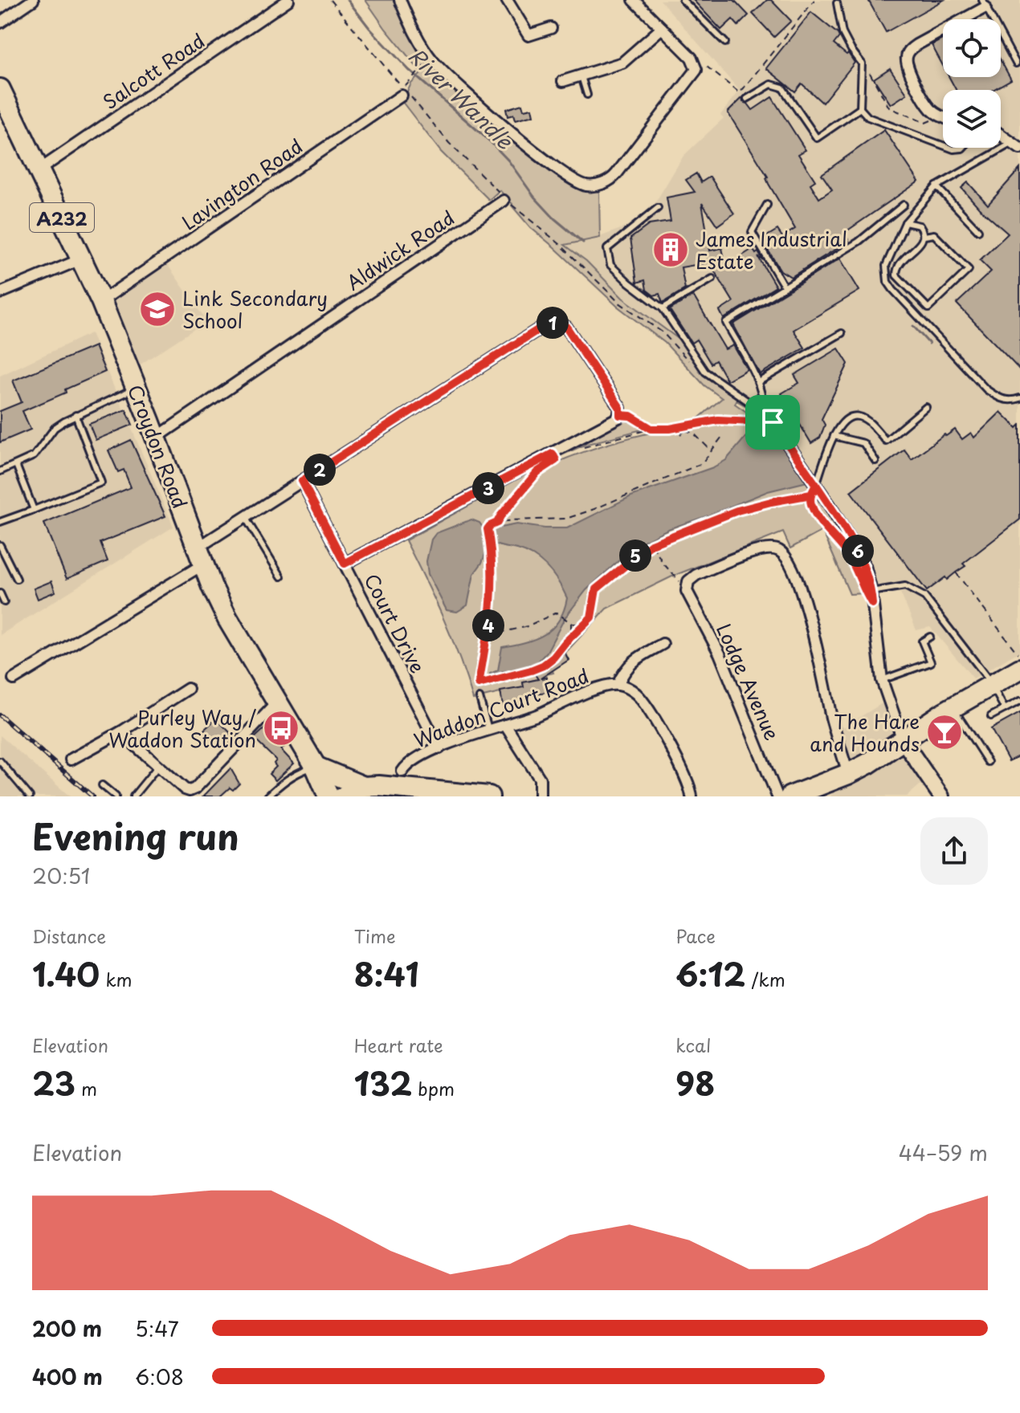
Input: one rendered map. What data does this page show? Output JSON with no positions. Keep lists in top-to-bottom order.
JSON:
{
  "streets": {
    "highway": ["A232", "Croydon Road"],
    "street": [
      "Salcott Road",
      "Lavington Road",
      "Aldwick Road",
      "Court Drive",
      "Lodge Avenue",
      "Waddon Court Road"
    ]
  },
  "crossings": [
    ["Salcott Road", "Croydon Road"],
    ["Lavington Road", "Croydon Road"],
    ["Aldwick Road", "Croydon Road"],
    ["Court Drive", "Waddon Court Road"]
  ],
  "water": ["River Wandle"],
  "places": {
    "building": ["James Industrial Estate"],
    "school or university": ["Link Secondary School"],
    "bus stop": ["Purley Way / Waddon Station"],
    "bar": ["The Hare and Hounds"]
  },
  "page": {
    "pins": [
      "1",
      "2",
      "3",
      "6",
      "5",
      "4"
    ],
    "heading": ["Evening run", "20:51"],
    "stats": [
      ["Distance", "1.40 km"],
      ["Time", "8:41"],
      ["Pace", "6:12 /km"],
      ["Elevation", "23 m"],
      ["Heart rate", "132 bpm"],
      ["kcal", "98"]
    ],
    "chart": ["Elevation", "44–59 m"],
    "list": [
      {
        "name": "200 m",
        "note": "5:47"
      },
      {
        "name": "400 m",
        "note": "6:08"
      }
    ]
  }
}
